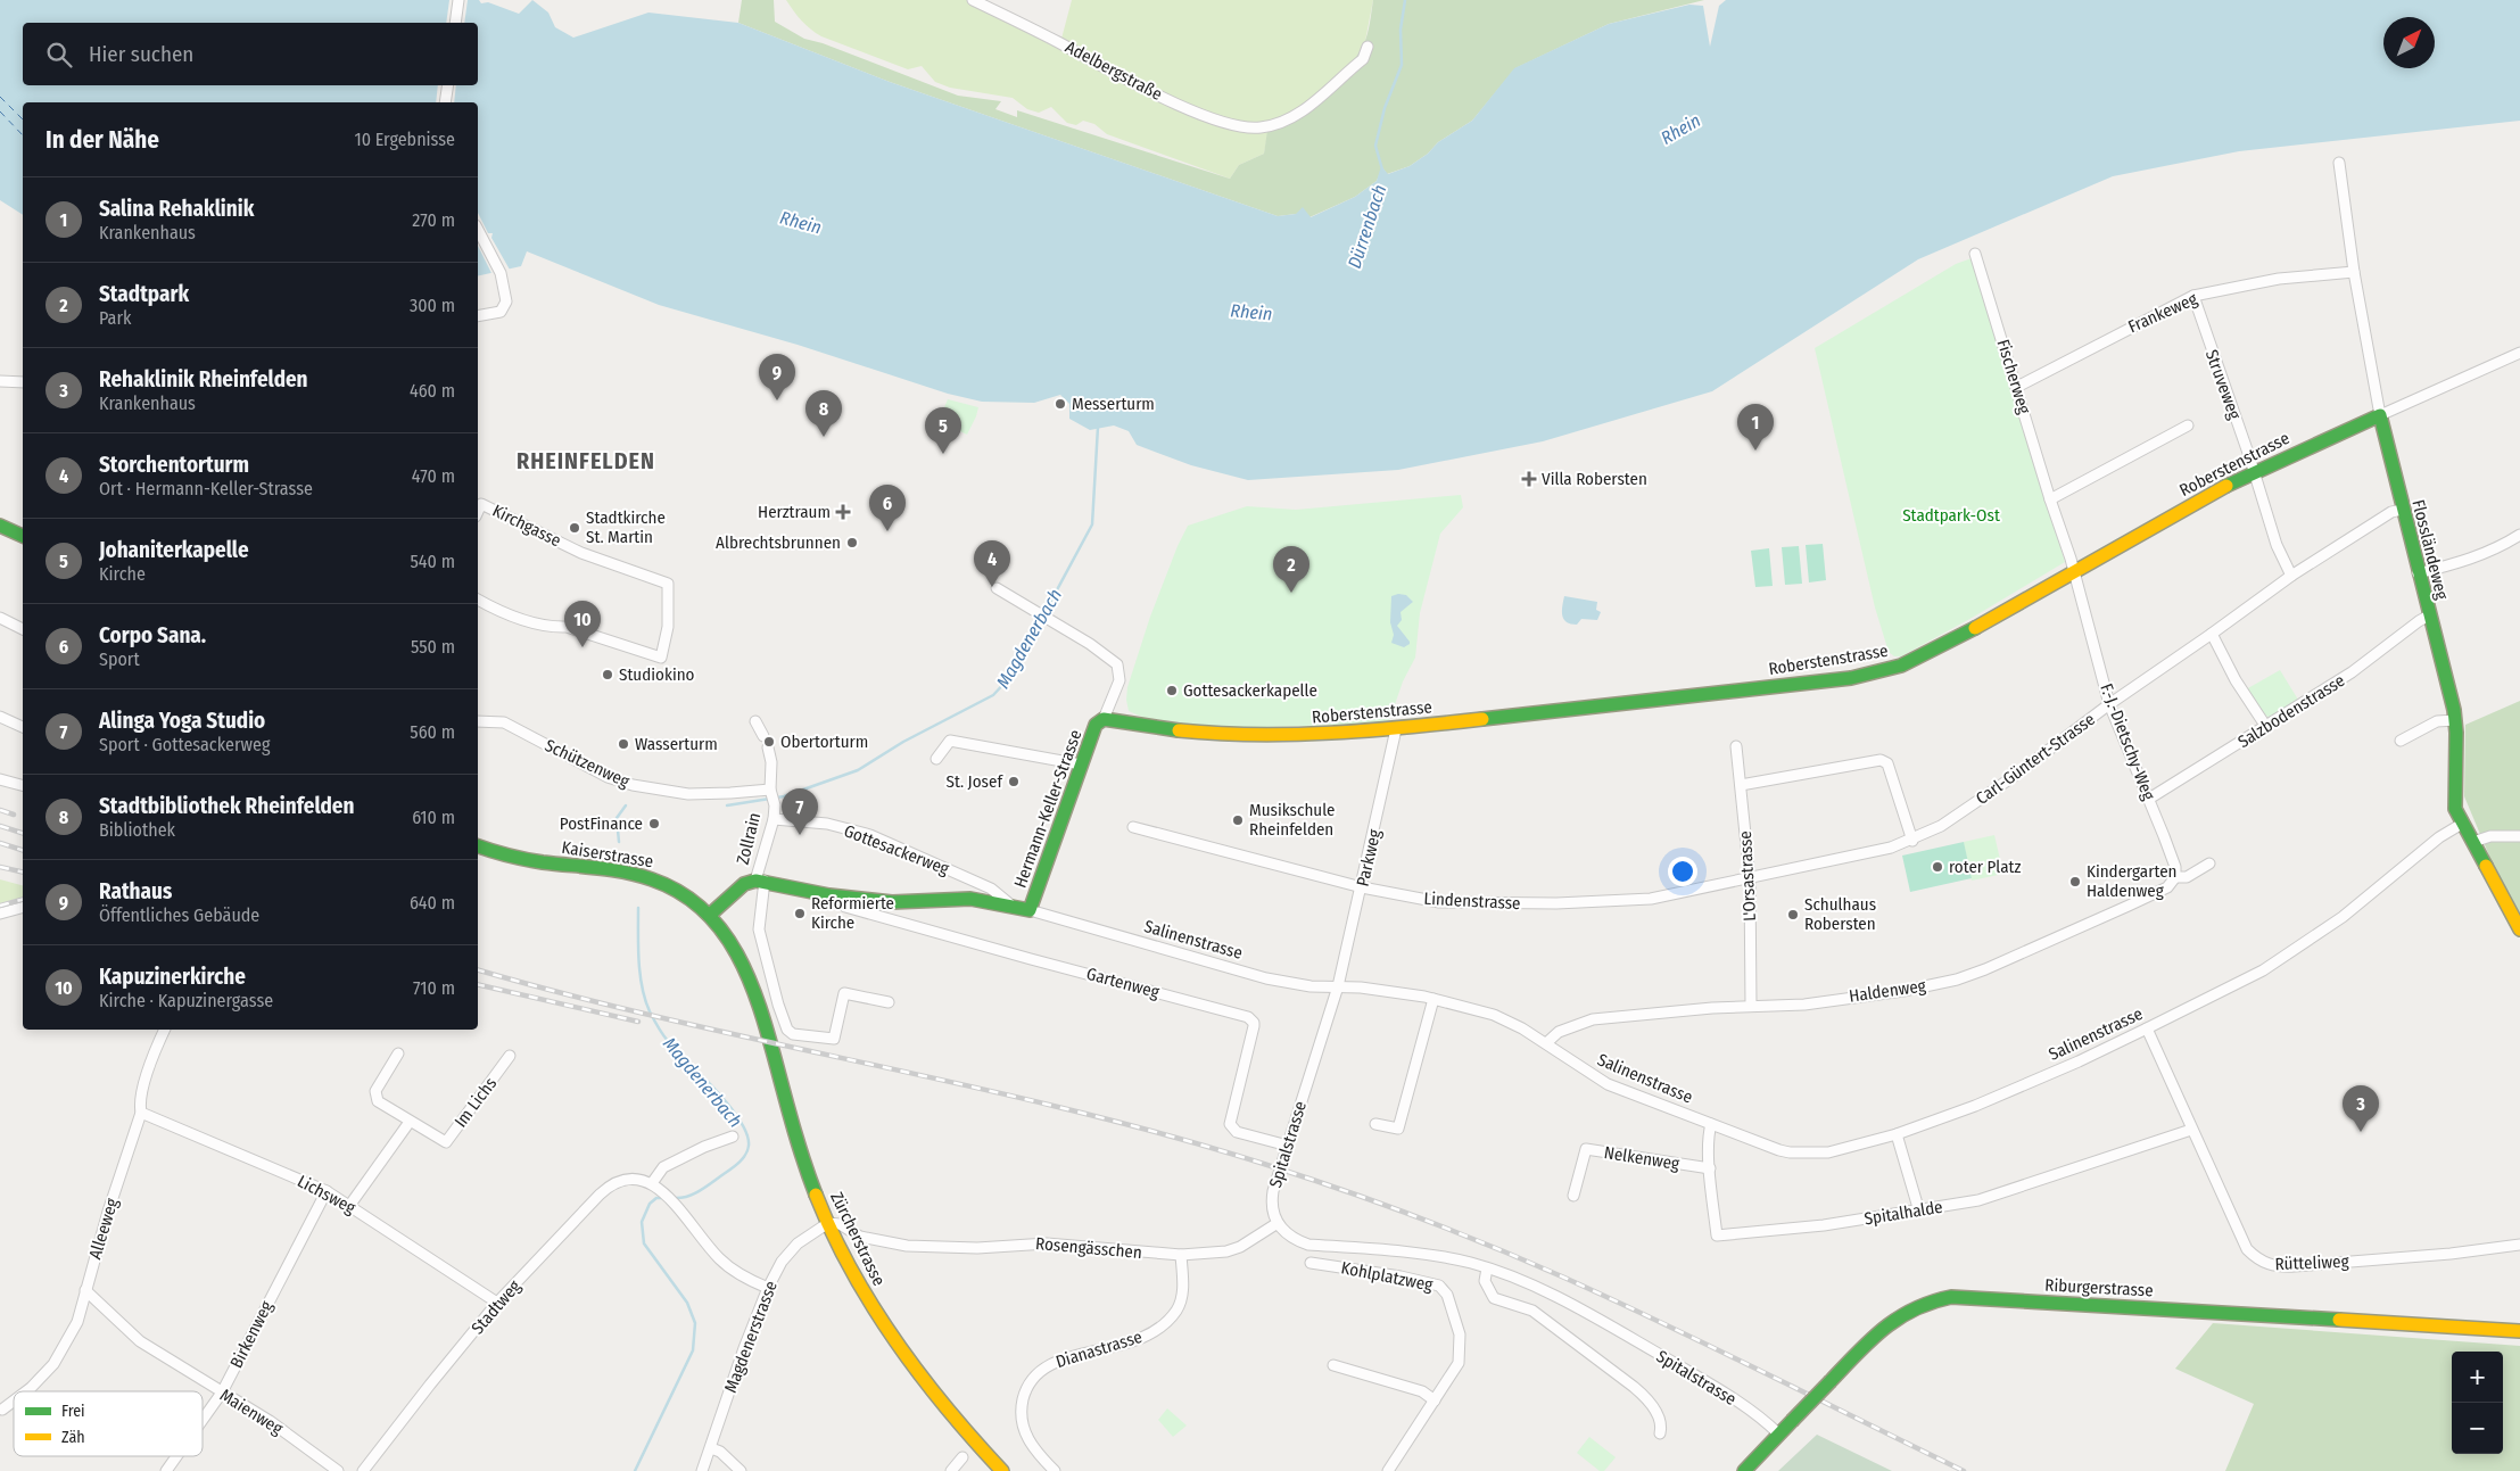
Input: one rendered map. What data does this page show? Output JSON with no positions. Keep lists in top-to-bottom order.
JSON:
{
  "streets": {
    "street": [
      "Adelbergstraße",
      "Frankeweg",
      "Fischerweg",
      "Struveweg",
      "Roberstenstrasse",
      "Kirchgasse",
      "Flossländeweg",
      "Salzbodenstrasse",
      "F.-J.-Dietschy-Weg",
      "Carl-Güntert-Strasse",
      "Schützenweg",
      "Hermann-Keller-Strasse",
      "Zollrain",
      "Gottesackerweg",
      "Kaiserstrasse",
      "Parkweg",
      "L'Orsastrasse",
      "Lindenstrasse",
      "Salinenstrasse",
      "Gartenweg",
      "Haldenweg",
      "Im Lichs",
      "Spitalstrasse",
      "Nelkenweg",
      "Lichsweg",
      "Spitalhalde",
      "Alleeweg",
      "Zürcherstrasse",
      "Rosengässchen",
      "Rütteliweg",
      "Kohlplatzweg",
      "Riburgerstrasse",
      "Stadtweg",
      "Birkenweg",
      "Magdenerstrasse",
      "Dianastrasse",
      "Maienweg"
    ]
  },
  "crossings": [
    ["Frankeweg", "Fischerweg"],
    ["Frankeweg", "Struveweg"],
    ["Frankeweg", "Flossländeweg"],
    ["Fischerweg", "Roberstenstrasse"],
    ["Fischerweg", "F.-J.-Dietschy-Weg"],
    ["Struveweg", "Roberstenstrasse"],
    ["Struveweg", "Carl-Güntert-Strasse"],
    ["Roberstenstrasse", "Flossländeweg"],
    ["Roberstenstrasse", "F.-J.-Dietschy-Weg"],
    ["Roberstenstrasse", "Hermann-Keller-Strasse"],
    ["Roberstenstrasse", "Parkweg"],
    ["Flossländeweg", "Salzbodenstrasse"],
    ["Flossländeweg", "Carl-Güntert-Strasse"],
    ["Flossländeweg", "Salinenstrasse"],
    ["Salzbodenstrasse", "F.-J.-Dietschy-Weg"],
    ["F.-J.-Dietschy-Weg", "Carl-Güntert-Strasse"],
    ["F.-J.-Dietschy-Weg", "Haldenweg"],
    ["Carl-Güntert-Strasse", "L'Orsastrasse"],
    ["Carl-Güntert-Strasse", "Lindenstrasse"],
    ["Schützenweg", "Zollrain"],
    ["Hermann-Keller-Strasse", "Salinenstrasse"],
    ["Zollrain", "Gottesackerweg"],
    ["Zollrain", "Kaiserstrasse"],
    ["Zollrain", "Salinenstrasse"],
    ["Gottesackerweg", "Salinenstrasse"],
    ["Kaiserstrasse", "Zürcherstrasse"],
    ["Parkweg", "Lindenstrasse"],
    ["Parkweg", "Salinenstrasse"],
    ["Parkweg", "Spitalstrasse"],
    ["L'Orsastrasse", "Lindenstrasse"],
    ["L'Orsastrasse", "Haldenweg"],
    ["Salinenstrasse", "Gartenweg"],
    ["Salinenstrasse", "Haldenweg"],
    ["Salinenstrasse", "Spitalstrasse"],
    ["Salinenstrasse", "Spitalhalde"],
    ["Salinenstrasse", "Rütteliweg"],
    ["Gartenweg", "Spitalstrasse"],
    ["Spitalstrasse", "Rosengässchen"],
    ["Spitalstrasse", "Riburgerstrasse"],
    ["Nelkenweg", "Spitalhalde"],
    ["Lichsweg", "Alleeweg"],
    ["Lichsweg", "Stadtweg"],
    ["Lichsweg", "Birkenweg"],
    ["Spitalhalde", "Rütteliweg"],
    ["Alleeweg", "Maienweg"],
    ["Zürcherstrasse", "Rosengässchen"],
    ["Zürcherstrasse", "Magdenerstrasse"],
    ["Rosengässchen", "Magdenerstrasse"],
    ["Rosengässchen", "Dianastrasse"],
    ["Stadtweg", "Magdenerstrasse"],
    ["Birkenweg", "Maienweg"]
  ],
  "districts": ["RHEINFELDEN"],
  "water": ["Rhein", "Dürrenbach", "Magdenerbach"],
  "parks": ["Stadtpark-Ost"],
  "places": {
    "other": [
      "Messerturm",
      "Stadtkirche St. Martin",
      "Albrechtsbrunnen",
      "Studiokino",
      "Gottesackerkapelle",
      "Obertorturm",
      "Wasserturm",
      "St. Josef",
      "Musikschule Rheinfelden",
      "PostFinance",
      "roter Platz",
      "Kindergarten Haldenweg",
      "Reformierte Kirche",
      "Schulhaus Robersten"
    ],
    "health": ["Villa Robersten", "Herztraum"]
  },
  "legend": ["Frei", "Zäh"],
  "north": "top right",
  "page": {
    "search": "Hier suchen",
    "heading": ["In der Nähe", "10 Ergebnisse"],
    "list": [
      {
        "mark": "1",
        "name": "Salina Rehaklinik",
        "note": "Krankenhaus",
        "value": "270 m"
      },
      {
        "mark": "2",
        "name": "Stadtpark",
        "note": "Park",
        "value": "300 m"
      },
      {
        "mark": "3",
        "name": "Rehaklinik Rheinfelden",
        "note": "Krankenhaus",
        "value": "460 m"
      },
      {
        "mark": "4",
        "name": "Storchentorturm",
        "note": "Ort · Hermann-Keller-Strasse",
        "value": "470 m"
      },
      {
        "mark": "5",
        "name": "Johaniterkapelle",
        "note": "Kirche",
        "value": "540 m"
      },
      {
        "mark": "6",
        "name": "Corpo Sana.",
        "note": "Sport",
        "value": "550 m"
      },
      {
        "mark": "7",
        "name": "Alinga Yoga Studio",
        "note": "Sport · Gottesackerweg",
        "value": "560 m"
      },
      {
        "mark": "8",
        "name": "Stadtbibliothek Rheinfelden",
        "note": "Bibliothek",
        "value": "610 m"
      },
      {
        "mark": "9",
        "name": "Rathaus",
        "note": "Öffentliches Gebäude",
        "value": "640 m"
      },
      {
        "mark": "10",
        "name": "Kapuzinerkirche",
        "note": "Kirche · Kapuzinergasse",
        "value": "710 m"
      }
    ],
    "pins": [
      "9",
      "8",
      "1",
      "5",
      "6",
      "4",
      "2",
      "10",
      "7",
      "3"
    ],
    "map_buttons": ["+", "−"]
  }
}
